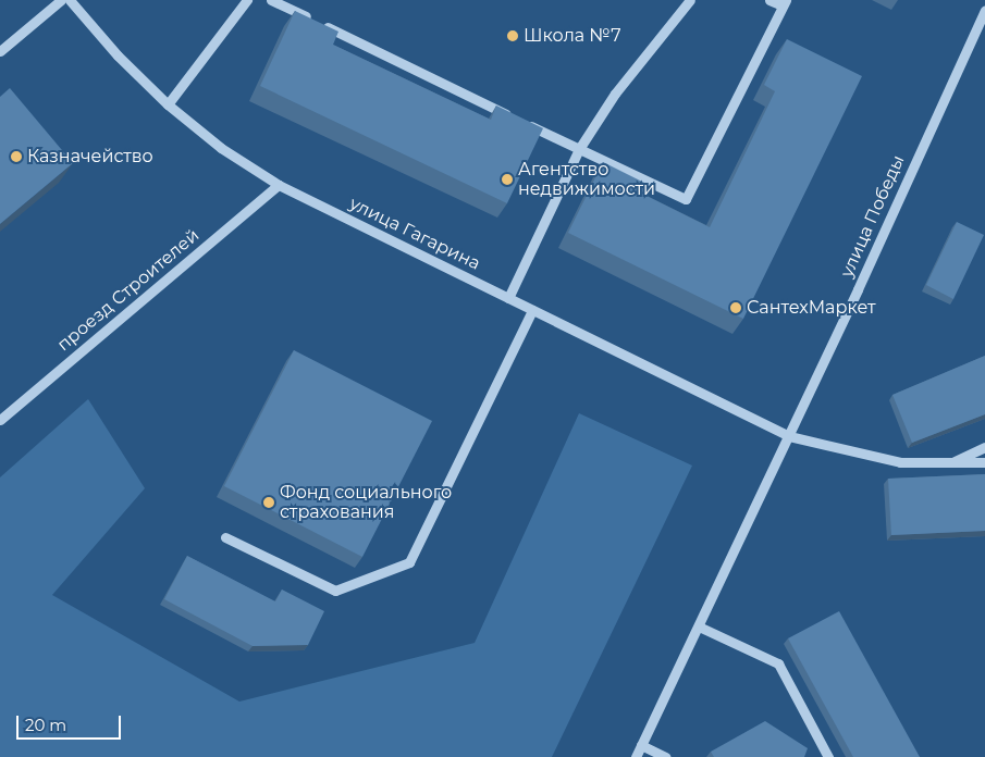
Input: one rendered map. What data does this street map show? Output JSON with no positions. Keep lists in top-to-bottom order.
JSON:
{
  "streets": {
    "street": ["улица Победы", "улица Гагарина", "проезд Строителей"]
  },
  "crossings": [
    ["улица Победы", "улица Гагарина"],
    ["улица Гагарина", "проезд Строителей"]
  ],
  "places": [
    "Школа №7",
    "Казначейство",
    "Агентство недвижимости",
    "СантехМаркет",
    "Фонд социального страхования"
  ],
  "scale_bar": "20 m"
}
